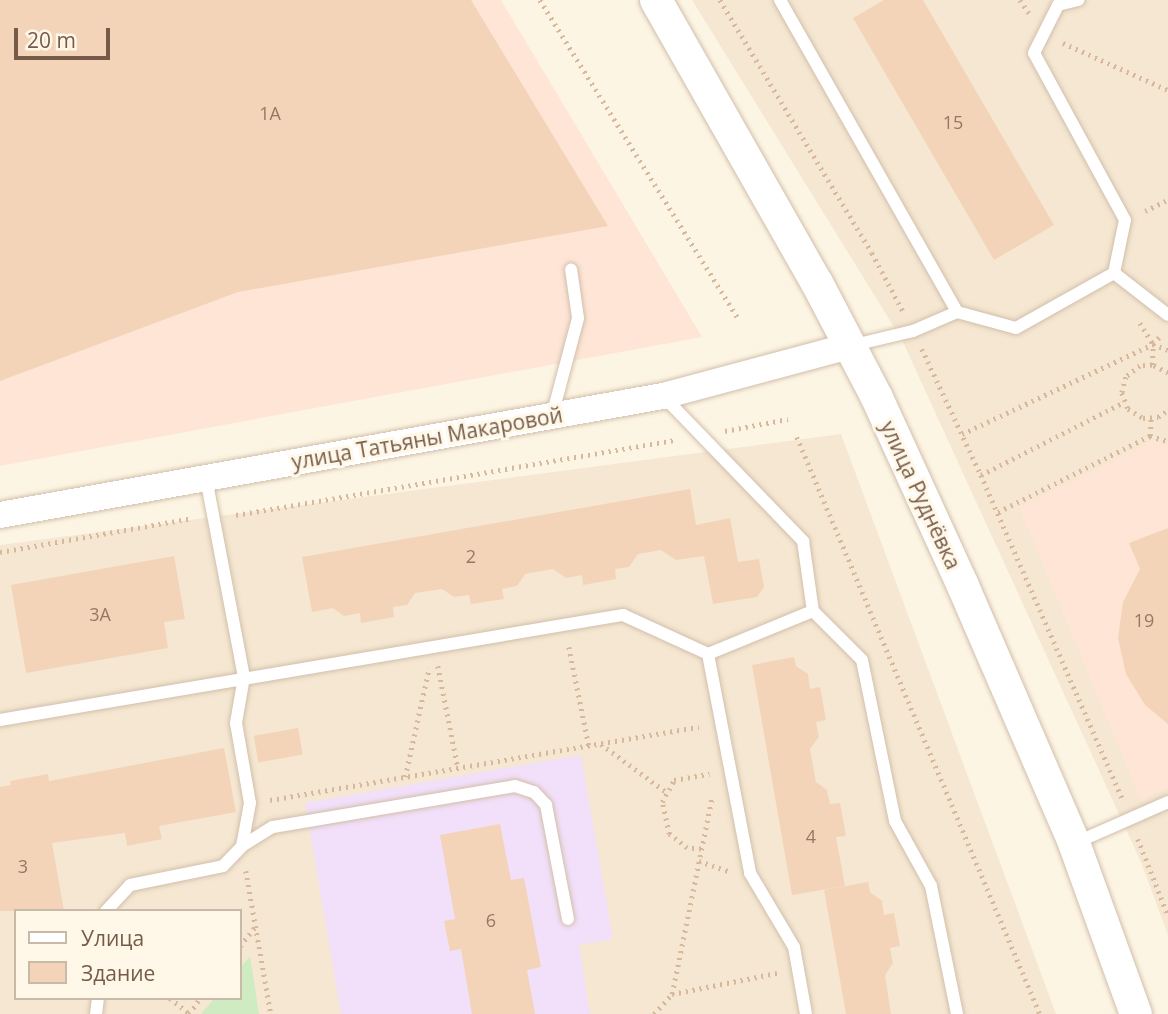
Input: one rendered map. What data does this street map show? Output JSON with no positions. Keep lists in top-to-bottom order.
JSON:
{
  "streets": {
    "street": ["улица Татьяны Макаровой", "улица Руднёвка"]
  },
  "crossings": [
    ["улица Татьяны Макаровой", "улица Руднёвка"]
  ],
  "house_numbers": [
    "1А",
    "15",
    "2",
    "3А",
    "19",
    "4",
    "3",
    "6"
  ],
  "legend": ["Улица", "Здание"],
  "scale_bar": "20 m"
}
